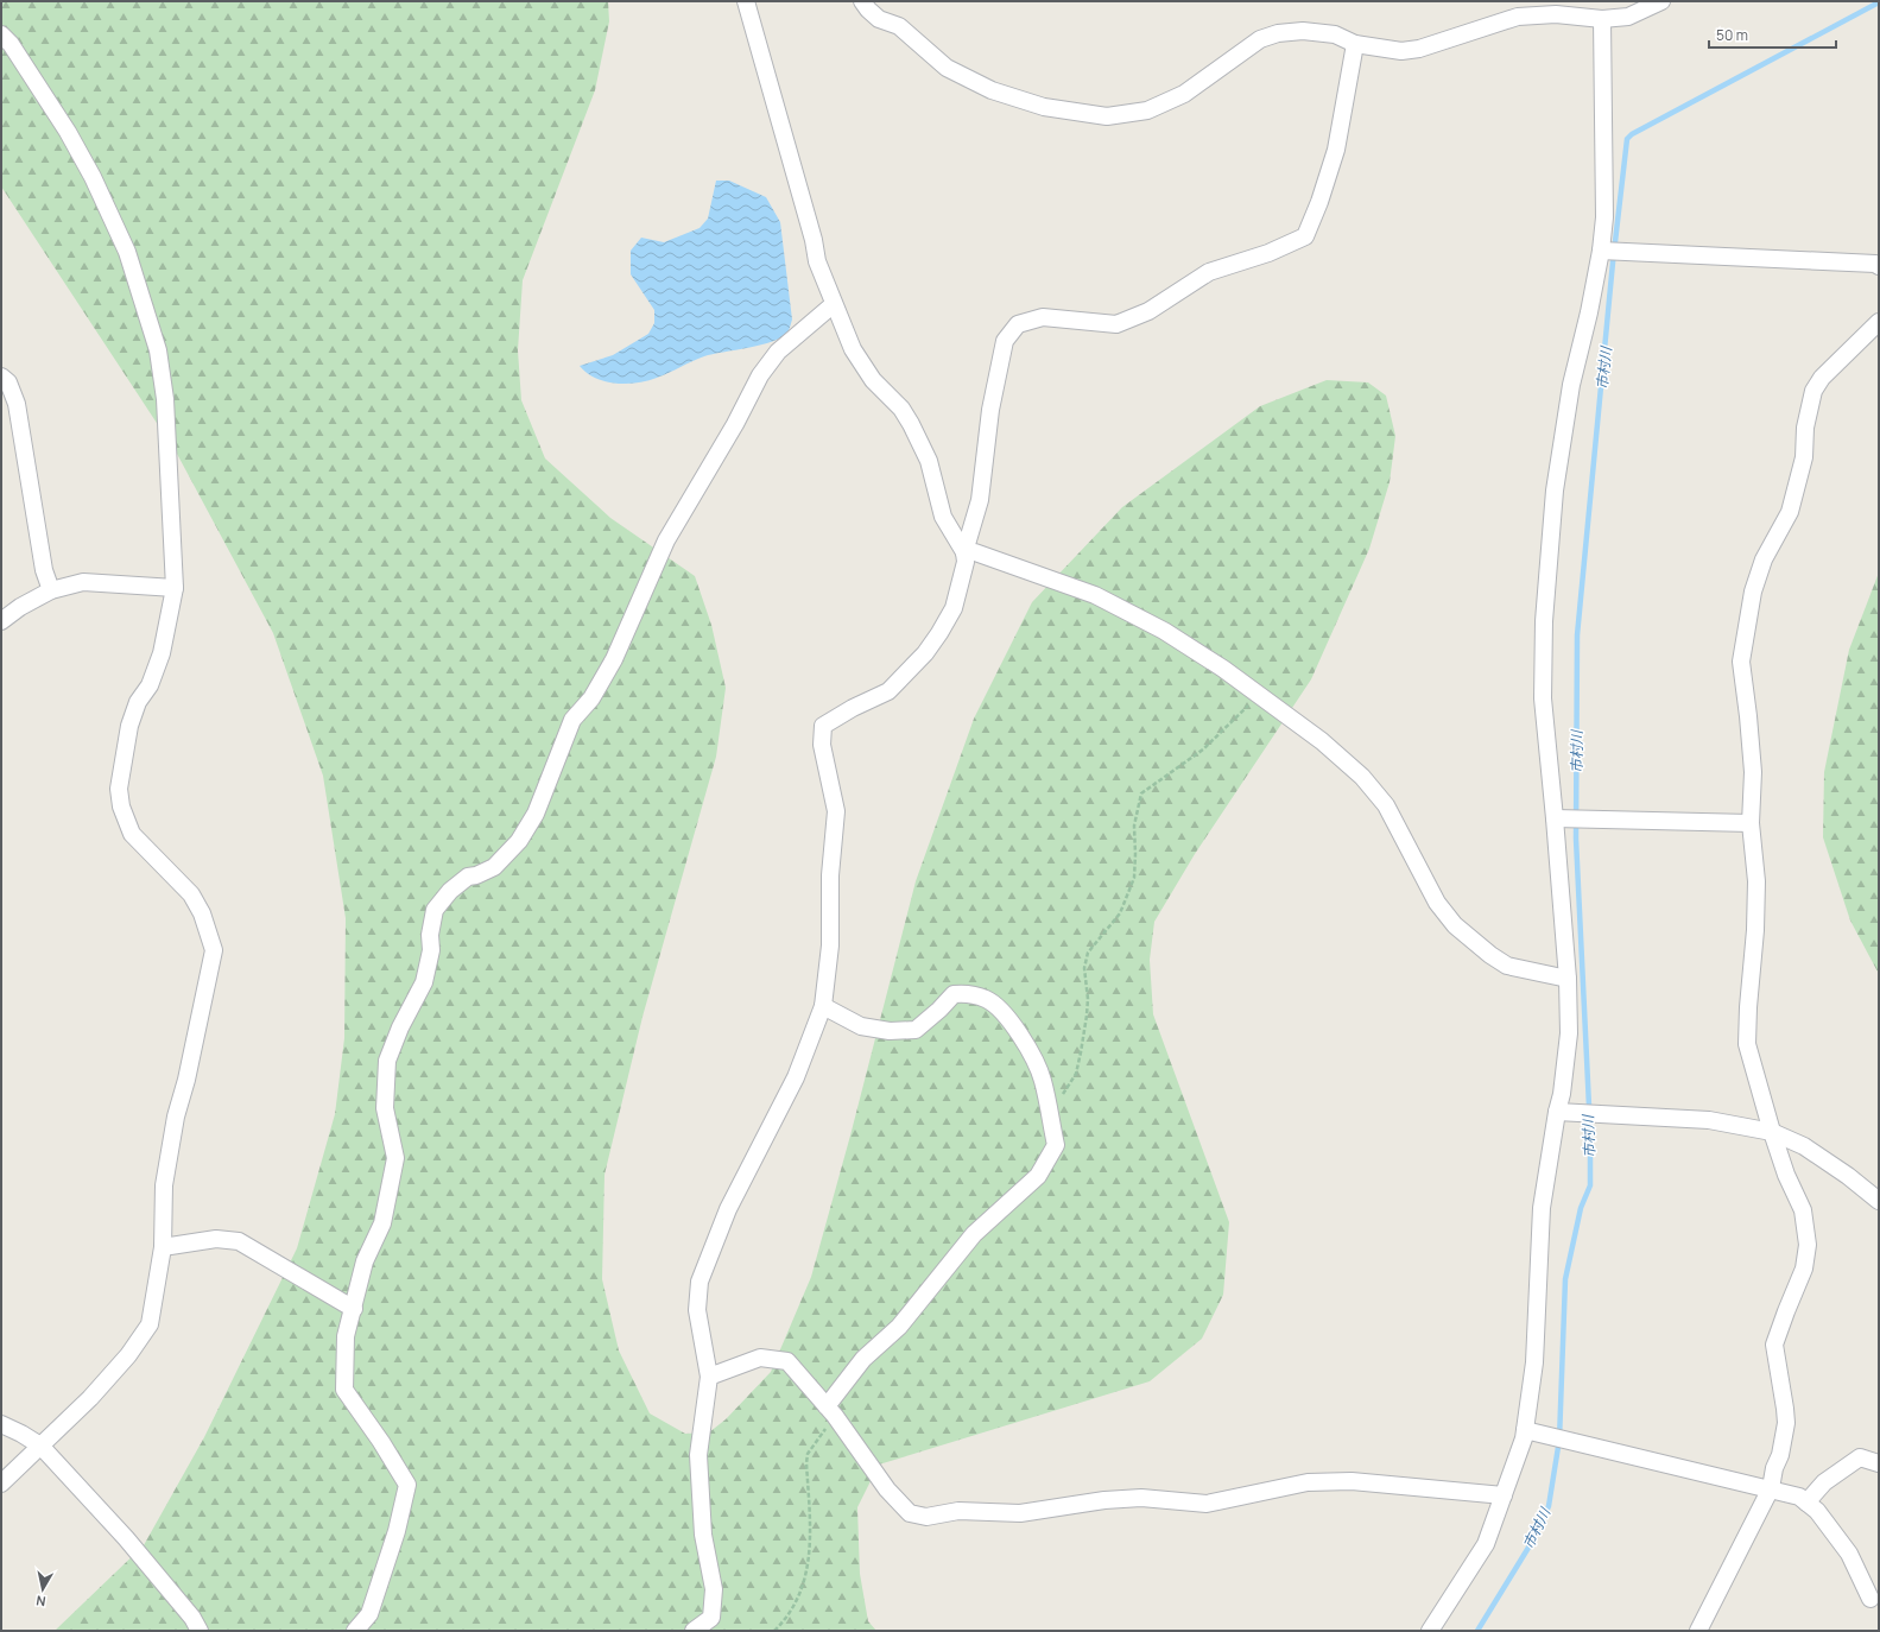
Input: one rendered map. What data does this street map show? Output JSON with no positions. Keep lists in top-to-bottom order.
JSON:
{
  "water": ["市村川"],
  "scale_bar": "50 m",
  "north": "bottom"
}
